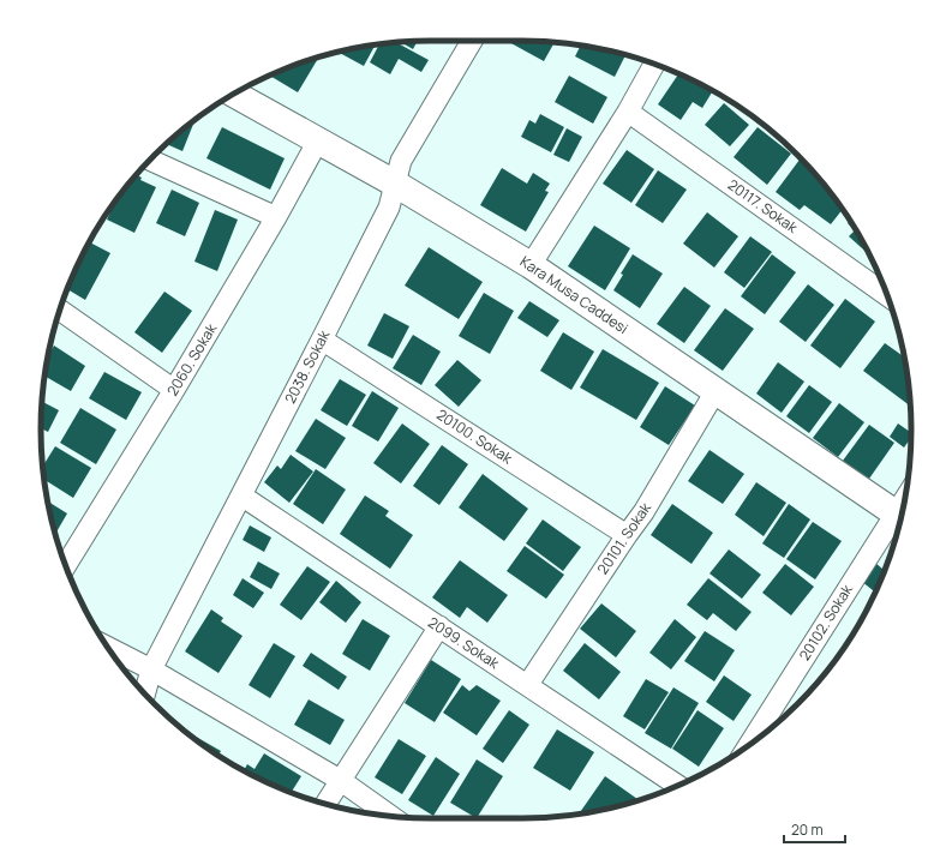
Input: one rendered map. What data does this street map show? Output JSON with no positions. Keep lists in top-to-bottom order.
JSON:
{
  "streets": {
    "street": [
      "20117. Sokak",
      "Kara Musa Caddesi",
      "2060. Sokak",
      "2038. Sokak",
      "20100. Sokak",
      "20101. Sokak",
      "20102. Sokak",
      "2099. Sokak"
    ]
  },
  "crossings": [
    ["Kara Musa Caddesi", "2060. Sokak"],
    ["Kara Musa Caddesi", "2038. Sokak"],
    ["Kara Musa Caddesi", "20101. Sokak"],
    ["2038. Sokak", "20100. Sokak"],
    ["2038. Sokak", "2099. Sokak"],
    ["20100. Sokak", "20101. Sokak"],
    ["20101. Sokak", "2099. Sokak"]
  ],
  "scale_bar": "20 m"
}
